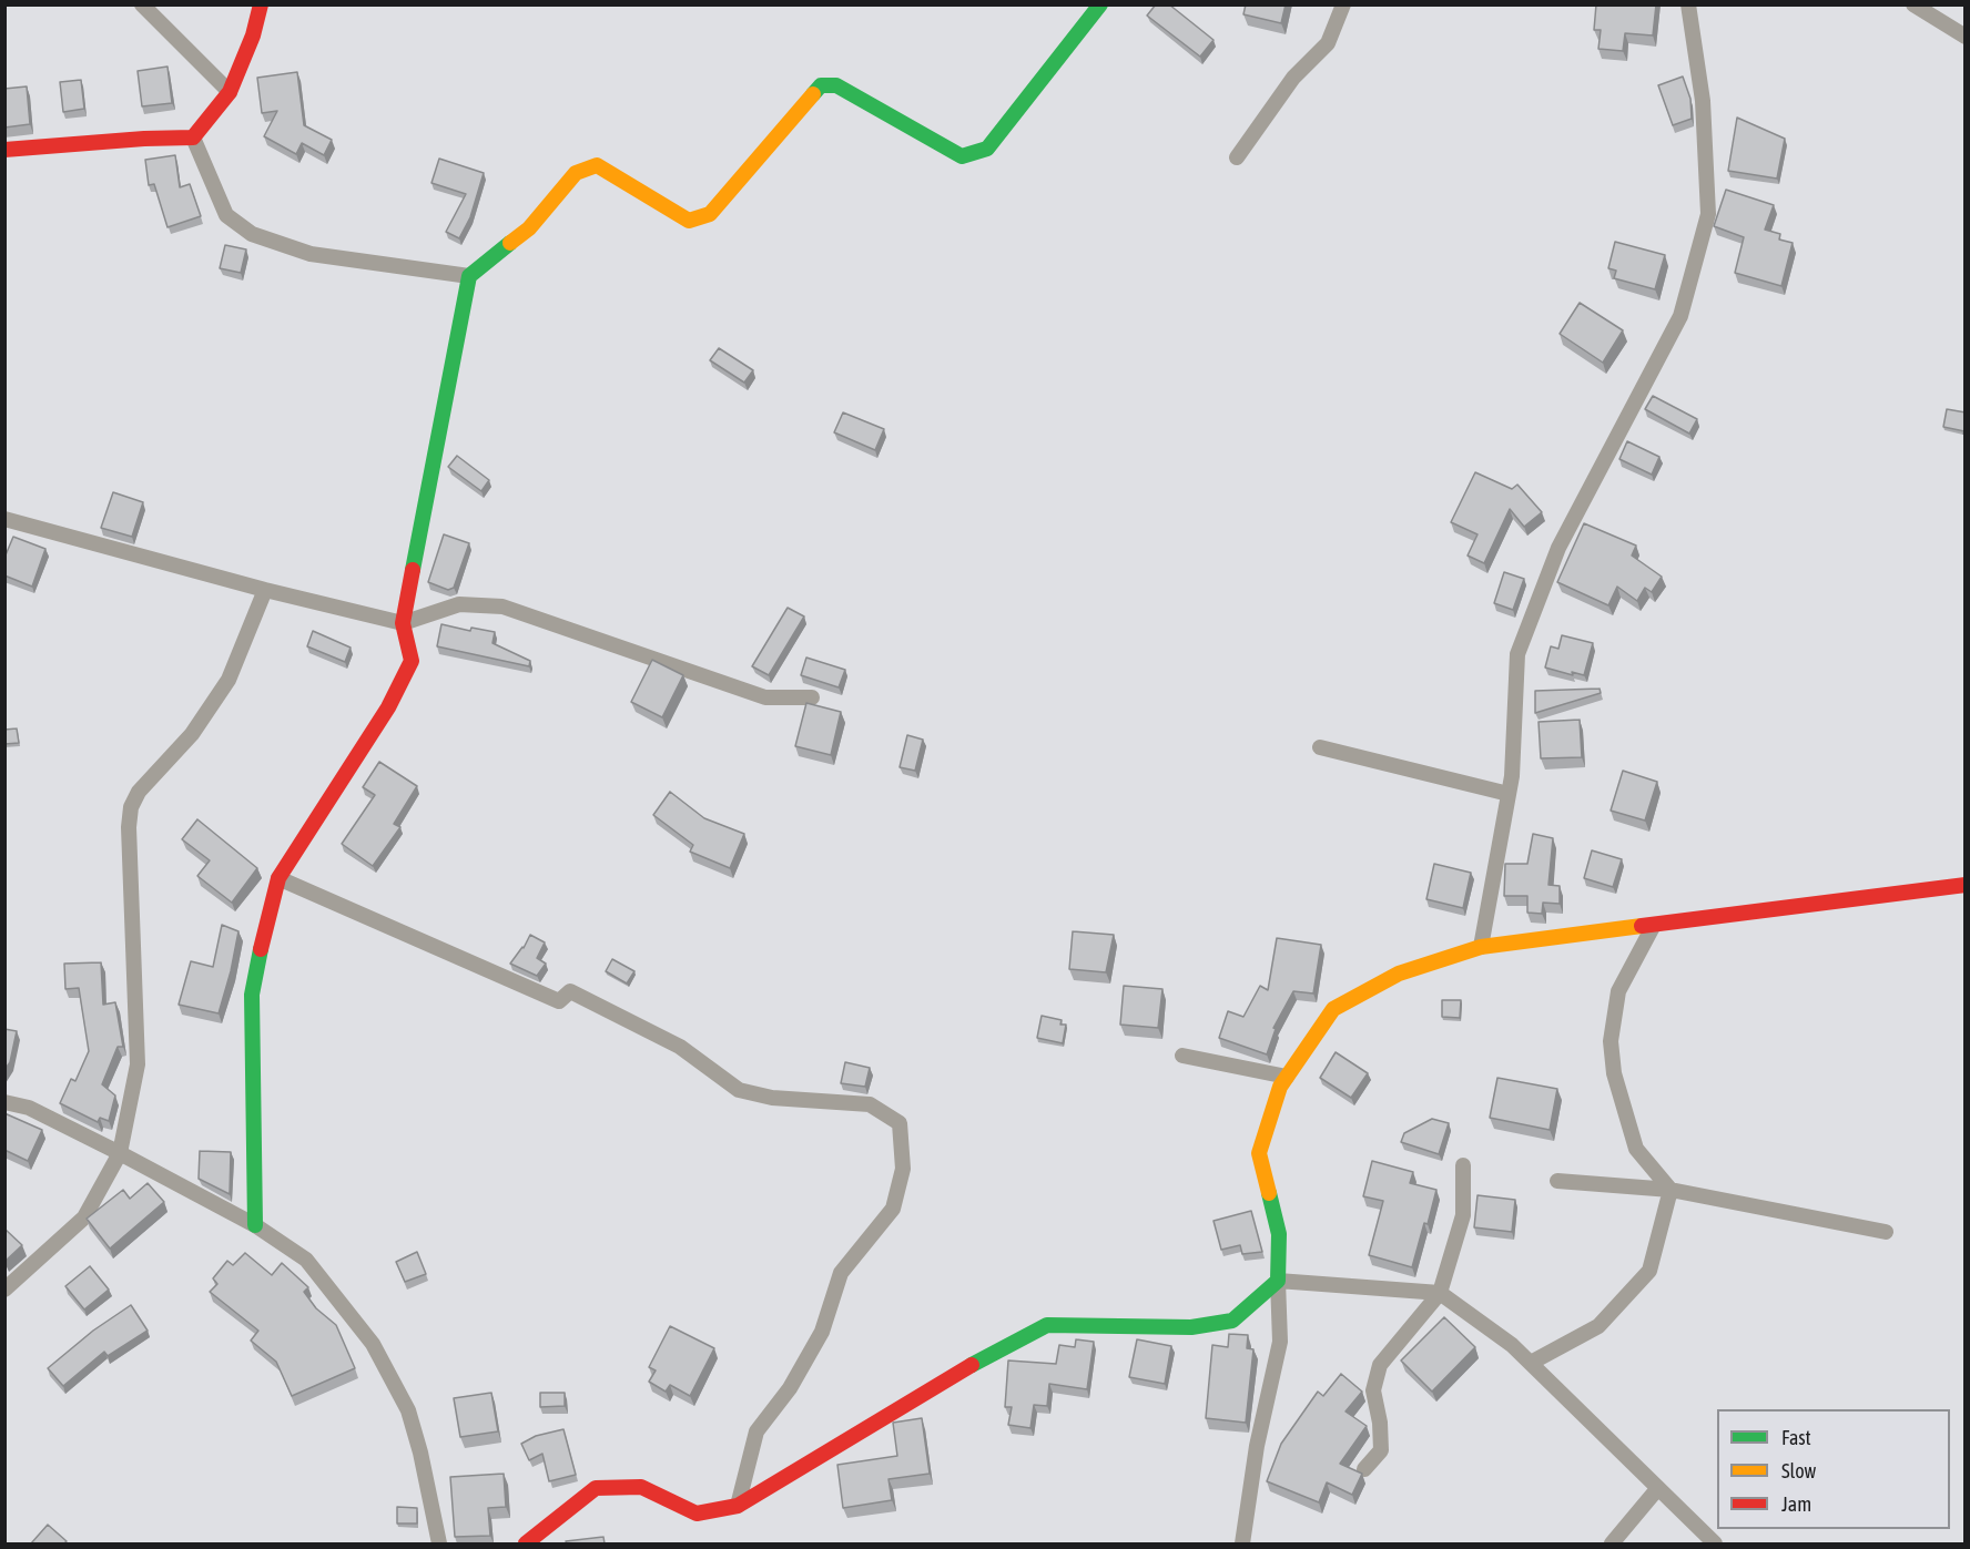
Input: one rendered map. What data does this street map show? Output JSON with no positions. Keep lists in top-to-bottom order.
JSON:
{
  "legend": ["Fast", "Slow", "Jam"]
}
